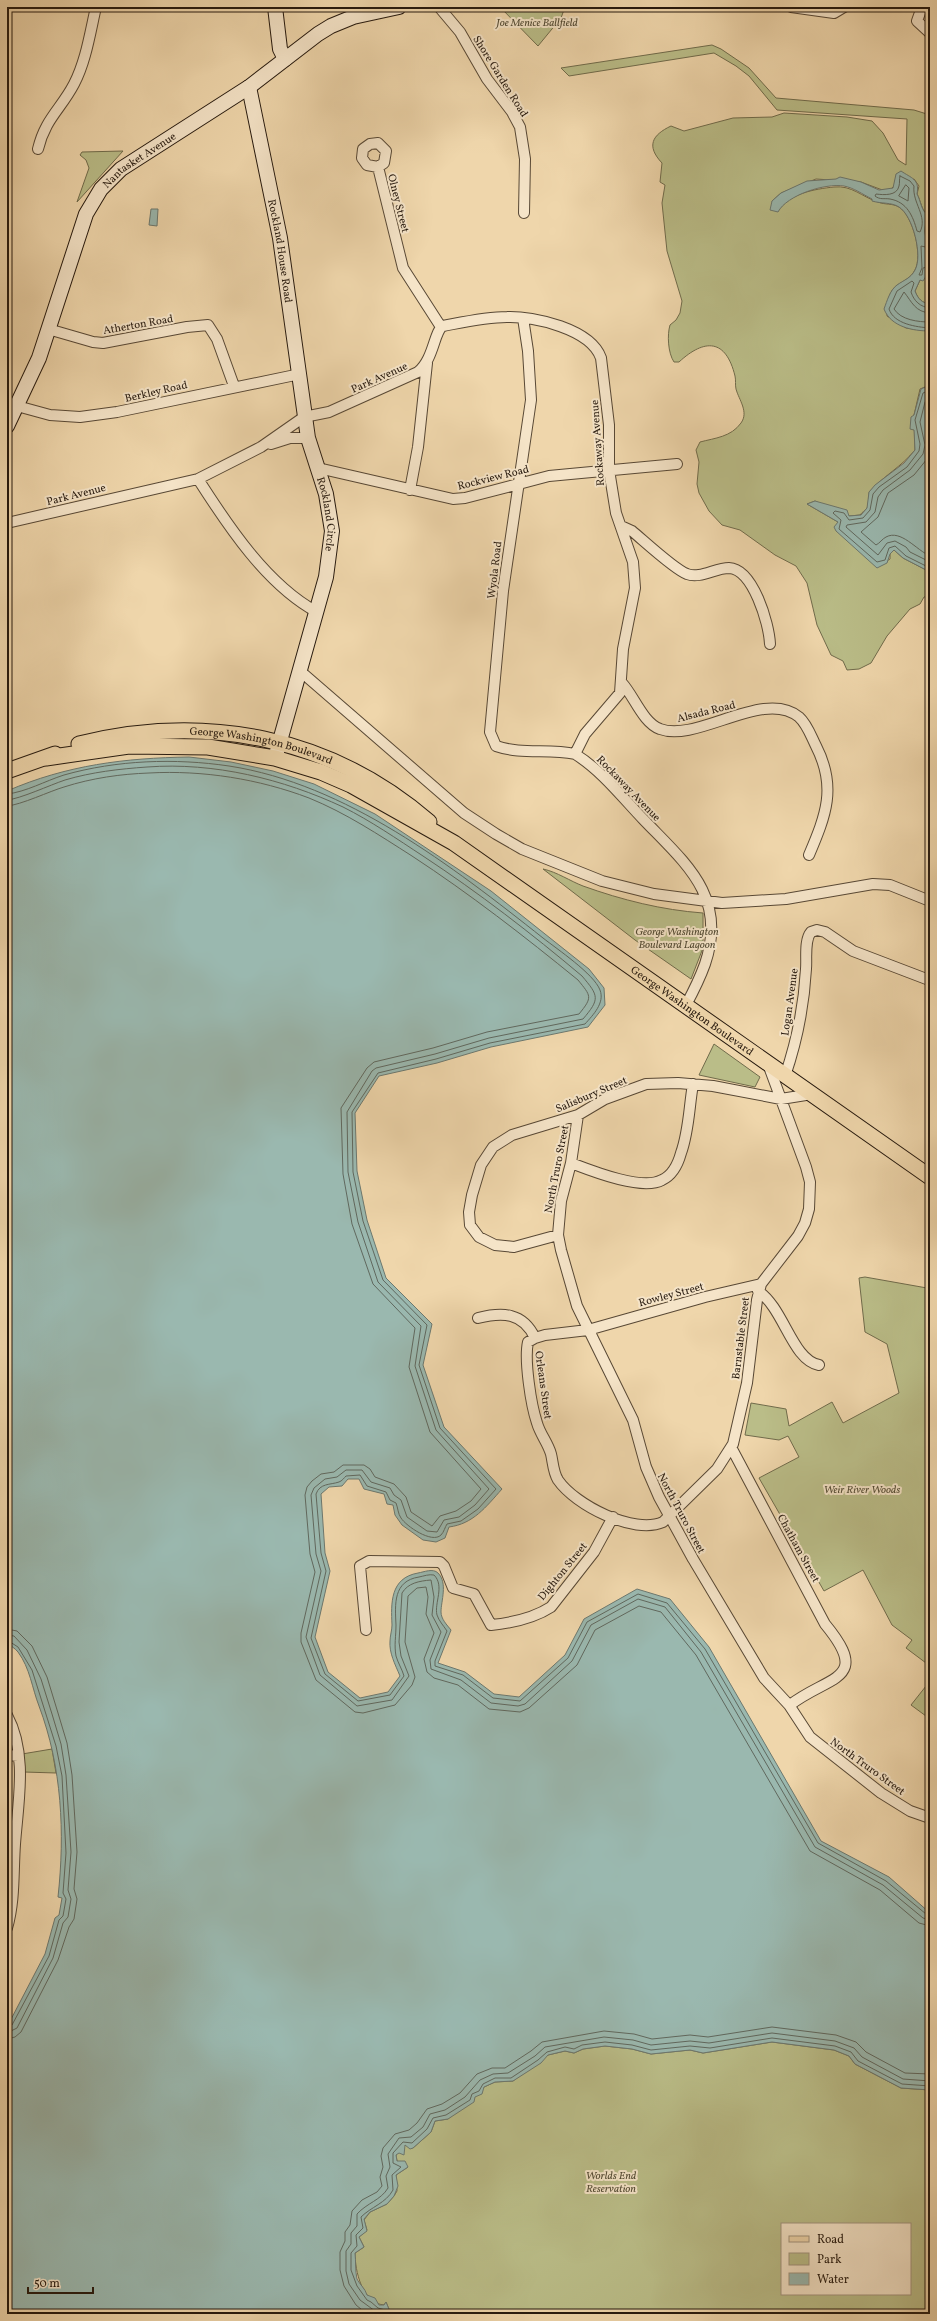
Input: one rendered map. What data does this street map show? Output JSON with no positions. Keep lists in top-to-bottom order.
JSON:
{
  "streets": {
    "main road": ["George Washington Boulevard"],
    "street": [
      "Shore Garden Road",
      "Nantasket Avenue",
      "Olney Street",
      "Rockland House Road",
      "Atherton Road",
      "Park Avenue",
      "Berkley Road",
      "Rockaway Avenue",
      "Rockview Road",
      "Rockland Circle",
      "Wyola Road",
      "Alsada Road",
      "Logan Avenue",
      "Salisbury Street",
      "North Truro Street",
      "Rowley Street",
      "Barnstable Street",
      "Orleans Street",
      "Chatham Street",
      "Dighton Street"
    ]
  },
  "crossings": [
    ["Nantasket Avenue", "Rockland House Road"],
    ["Nantasket Avenue", "Atherton Road"],
    ["Nantasket Avenue", "Berkley Road"],
    ["Olney Street", "Park Avenue"],
    ["Rockland House Road", "Park Avenue"],
    ["Rockland House Road", "Berkley Road"],
    ["Rockland House Road", "Rockland Circle"],
    ["Atherton Road", "Berkley Road"],
    ["Park Avenue", "Rockland Circle"],
    ["Rockaway Avenue", "Rockview Road"],
    ["Rockaway Avenue", "Wyola Road"],
    ["Rockaway Avenue", "Alsada Road"],
    ["Rockaway Avenue", "George Washington Boulevard"],
    ["Rockview Road", "Rockland Circle"],
    ["Rockview Road", "Wyola Road"],
    ["Rockland Circle", "George Washington Boulevard"],
    ["George Washington Boulevard", "Logan Avenue"],
    ["George Washington Boulevard", "Salisbury Street"],
    ["George Washington Boulevard", "Barnstable Street"],
    ["Salisbury Street", "North Truro Street"],
    ["Salisbury Street", "Barnstable Street"],
    ["North Truro Street", "Rowley Street"],
    ["North Truro Street", "Barnstable Street"],
    ["North Truro Street", "Orleans Street"],
    ["North Truro Street", "Chatham Street"],
    ["Rowley Street", "Barnstable Street"],
    ["Rowley Street", "Orleans Street"],
    ["Barnstable Street", "Orleans Street"],
    ["Barnstable Street", "Chatham Street"],
    ["Orleans Street", "Dighton Street"]
  ],
  "parks": [
    "Joe Menice Ballfield",
    "George Washington Boulevard Lagoon",
    "Weir River Woods",
    "Worlds End Reservation"
  ],
  "legend": ["Road", "Park", "Water"],
  "scale_bar": "50 m"
}
